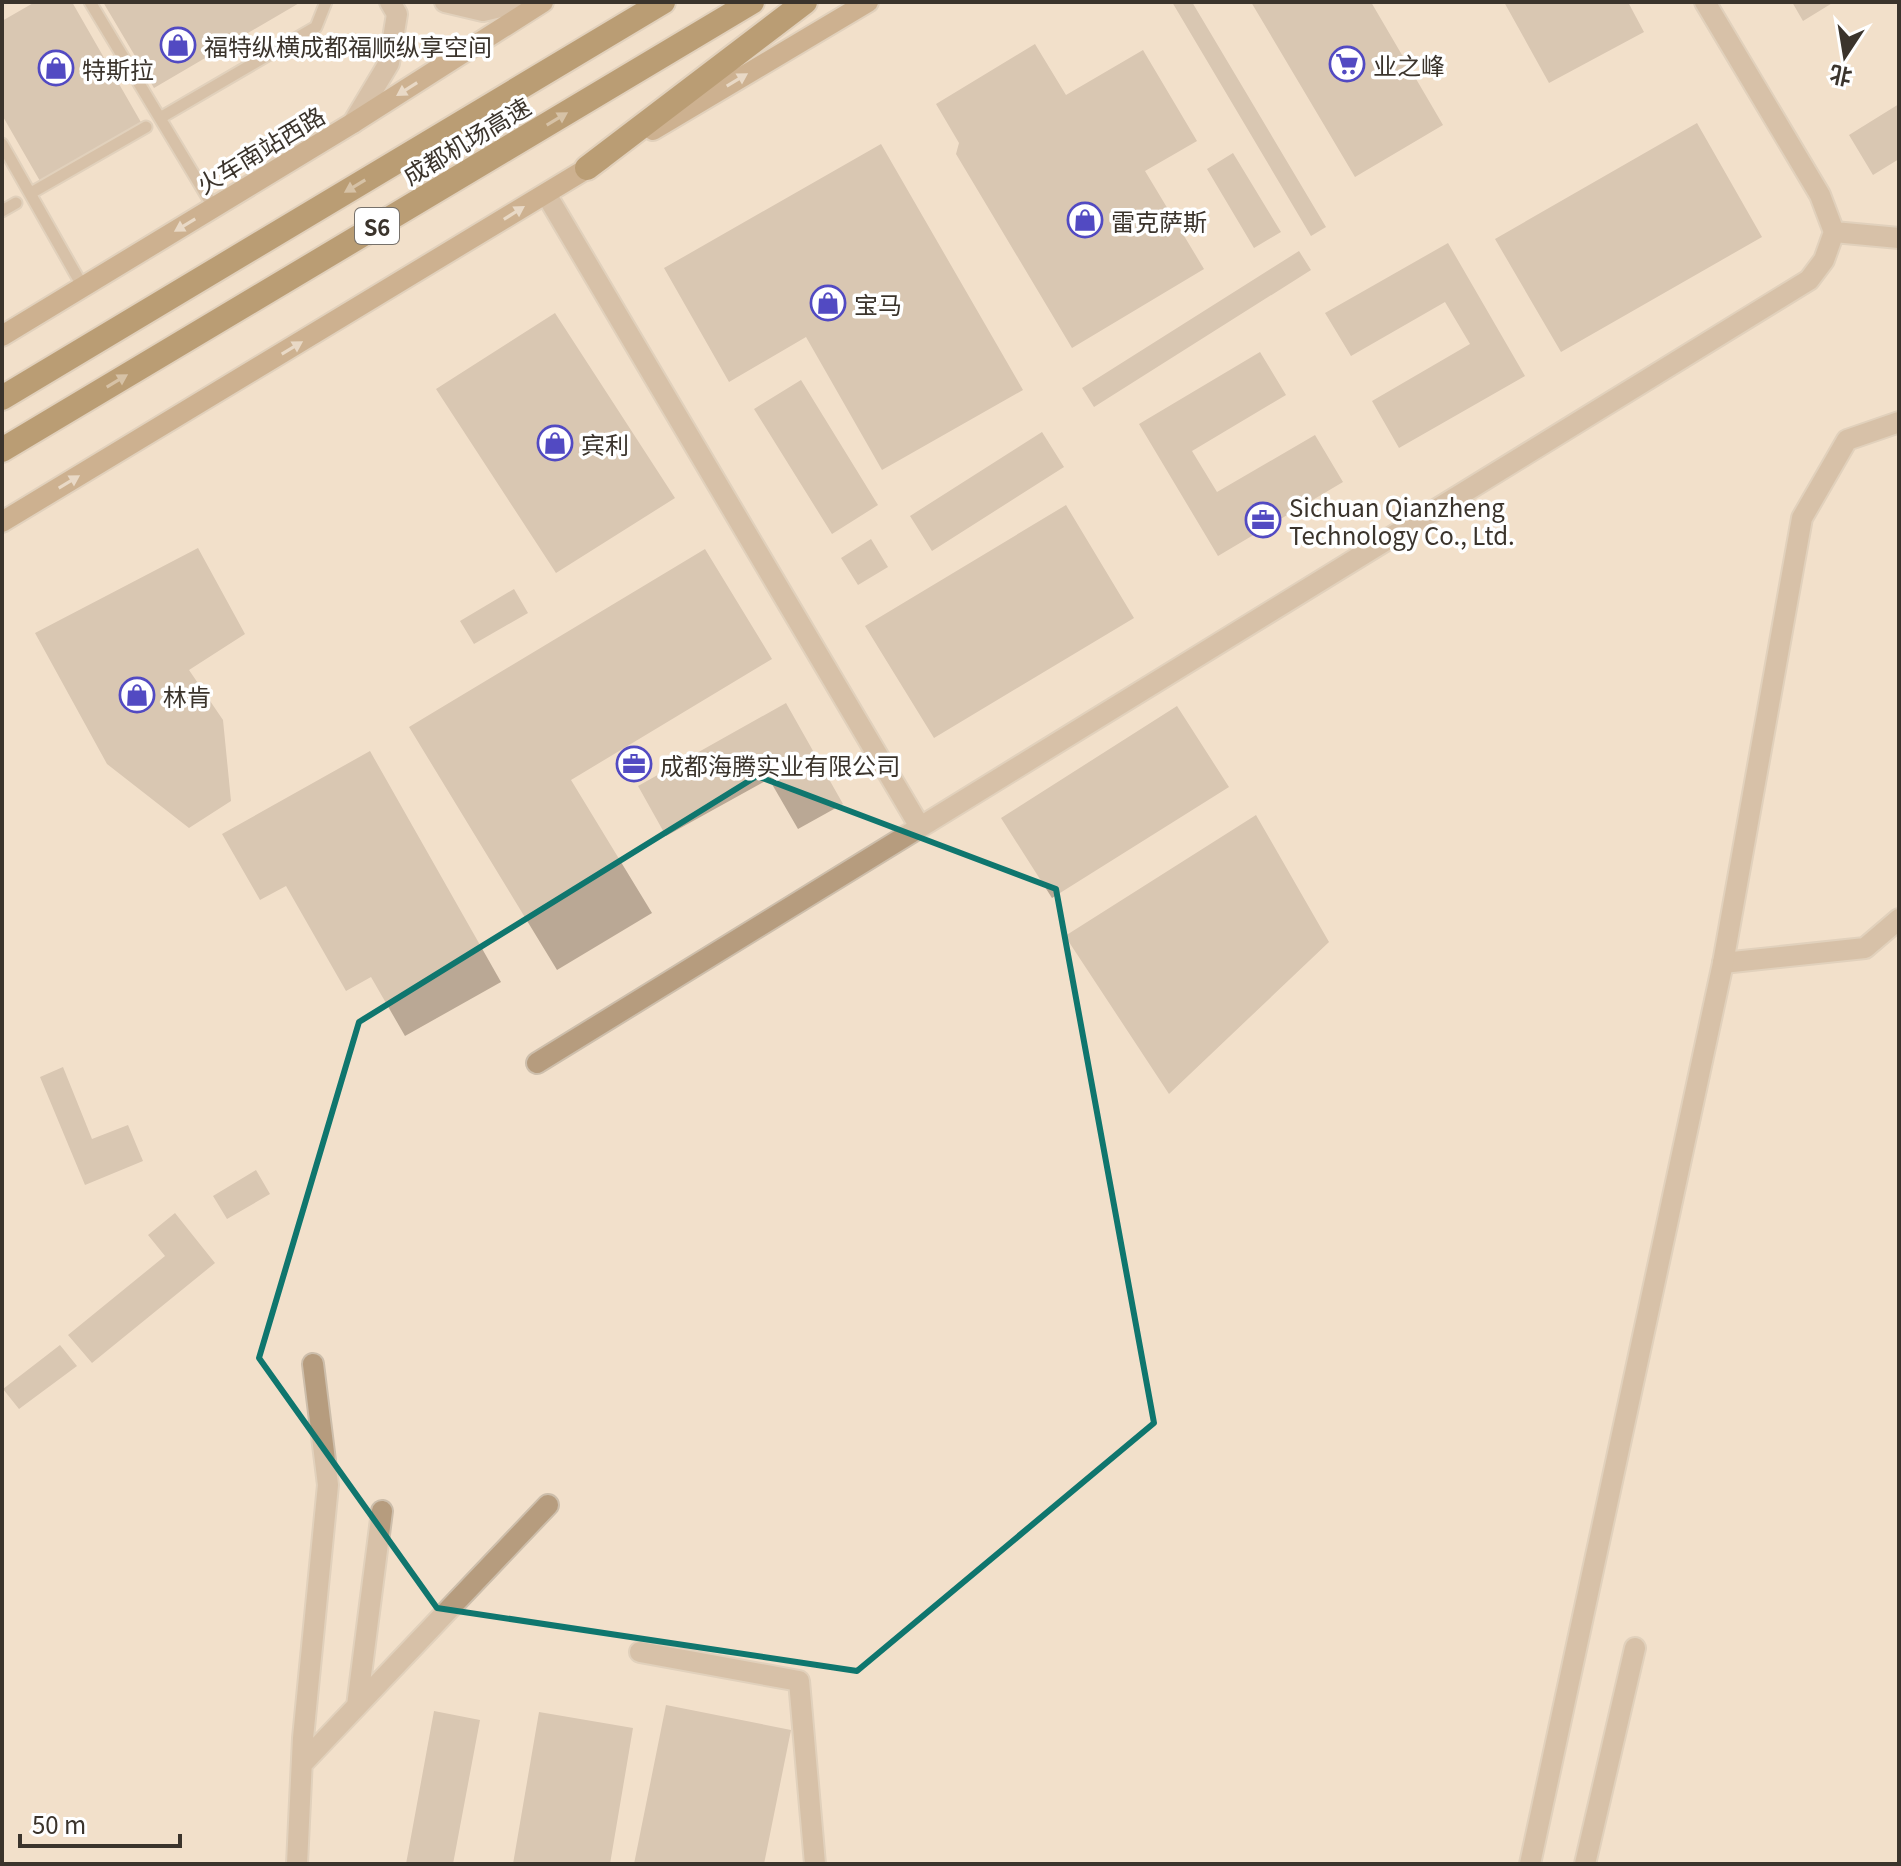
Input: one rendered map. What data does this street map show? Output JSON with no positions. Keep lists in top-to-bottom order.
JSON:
{
  "streets": {
    "highway": ["成都机场高速", "S6"],
    "main road": ["火车南站西路"]
  },
  "places": {
    "shop": [
      "福特纵横成都福顺纵享空间",
      "特斯拉",
      "雷克萨斯",
      "宝马",
      "宾利",
      "林肯"
    ],
    "supermarket": ["业之峰"],
    "office": ["Sichuan Qianzheng Technology Co., Ltd.", "成都海腾实业有限公司"]
  },
  "scale_bar": "50 m",
  "north": "bottom"
}
